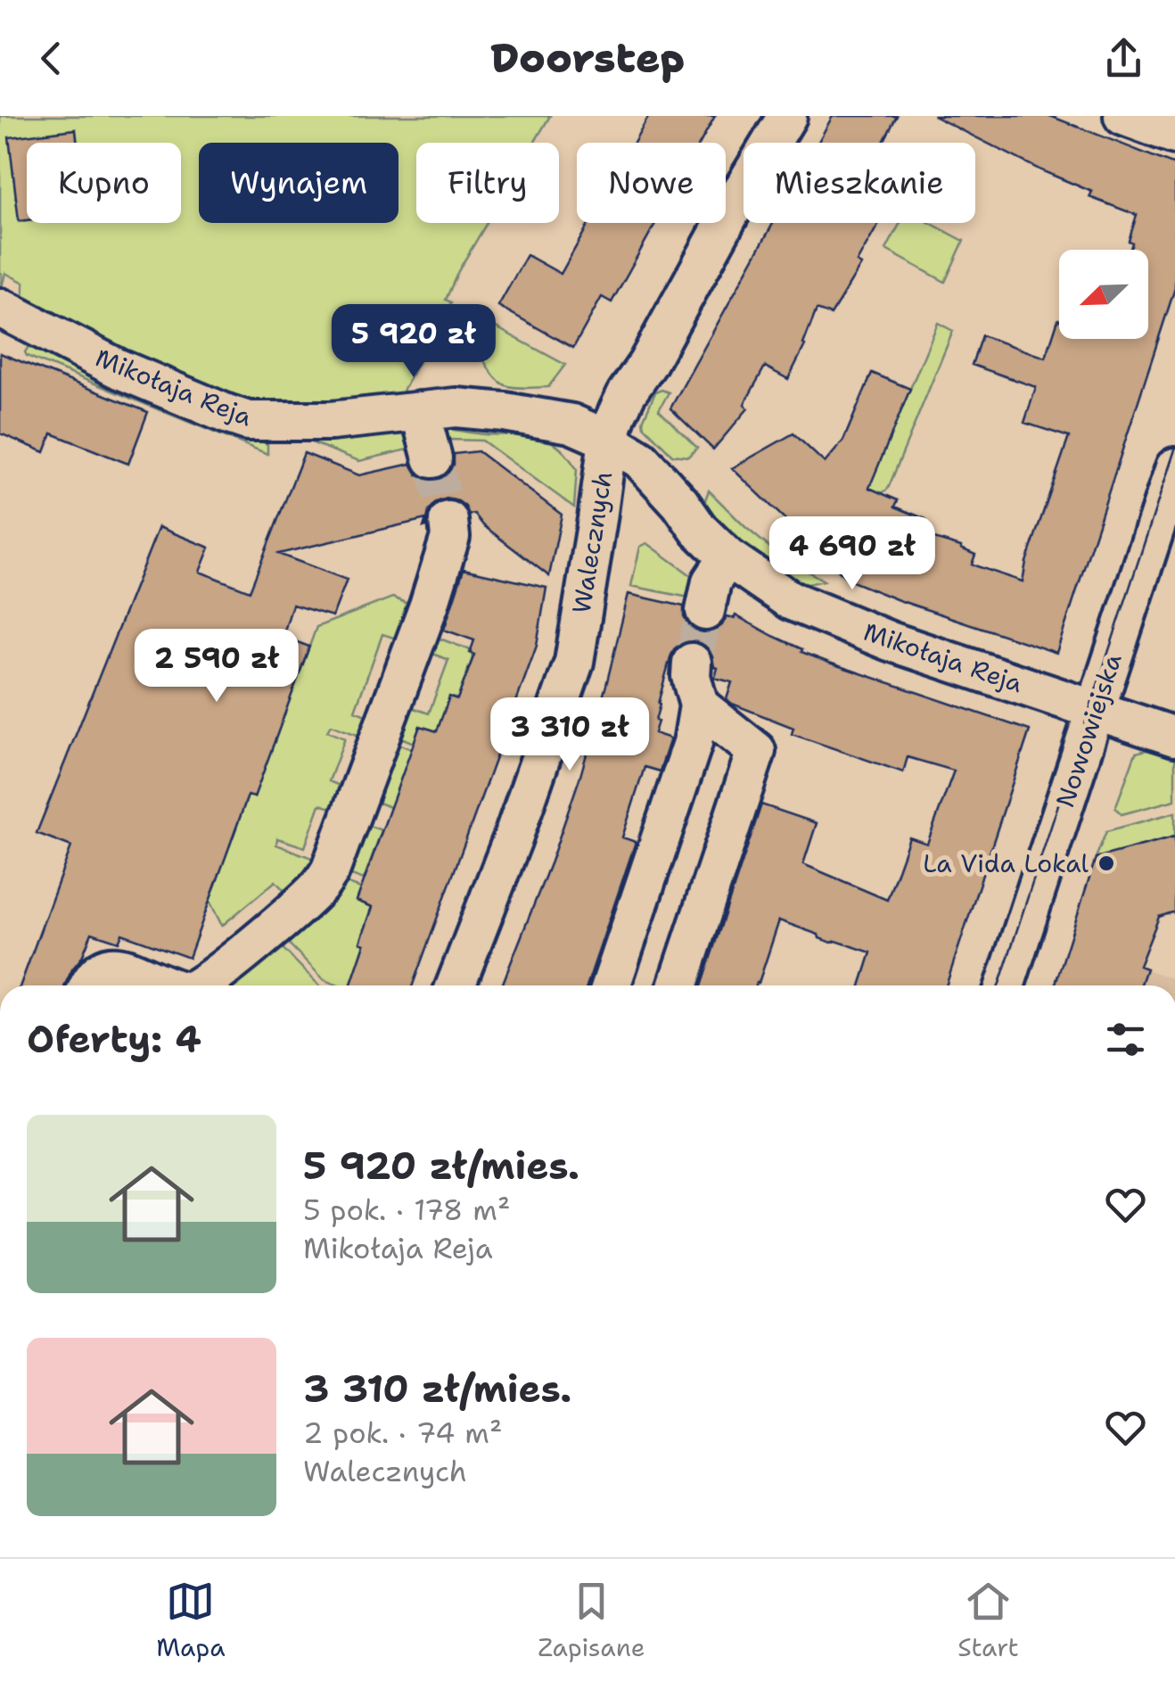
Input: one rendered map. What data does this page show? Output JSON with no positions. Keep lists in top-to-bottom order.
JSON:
{
  "streets": {
    "street": ["Mikołaja Reja", "Walecznych", "Nowowiejska"]
  },
  "crossings": [
    ["Mikołaja Reja", "Walecznych"],
    ["Mikołaja Reja", "Nowowiejska"]
  ],
  "places": ["La Vida Lokal"],
  "north": "bottom left",
  "page": {
    "header": "Doorstep",
    "chip": [
      "Kupno",
      "Wynajem",
      "Filtry",
      "Nowe",
      "Mieszkanie"
    ],
    "price": [
      "5 920 zł",
      "4 690 zł",
      "2 590 zł",
      "3 310 zł"
    ],
    "heading": "Oferty: 4",
    "list": [
      {
        "name": "5 920 zł/mies.",
        "note": "5 pok. · 178 m² · Mikołaja Reja"
      },
      {
        "name": "3 310 zł/mies.",
        "note": "2 pok. · 74 m² · Walecznych"
      }
    ],
    "tabs": ["Mapa", "Zapisane", "Start"]
  }
}
